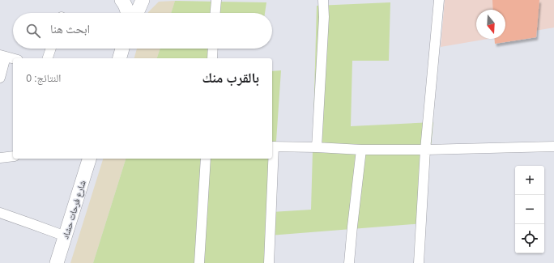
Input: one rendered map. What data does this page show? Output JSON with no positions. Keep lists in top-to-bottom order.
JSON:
{
  "streets": {
    "main road": ["شارع فرحات حشاد"]
  },
  "north": "bottom",
  "page": {
    "search": "ابحث هنا",
    "heading": ["بالقرب منك", "النتائج: 0"],
    "map_buttons": ["+", "−"]
  }
}
